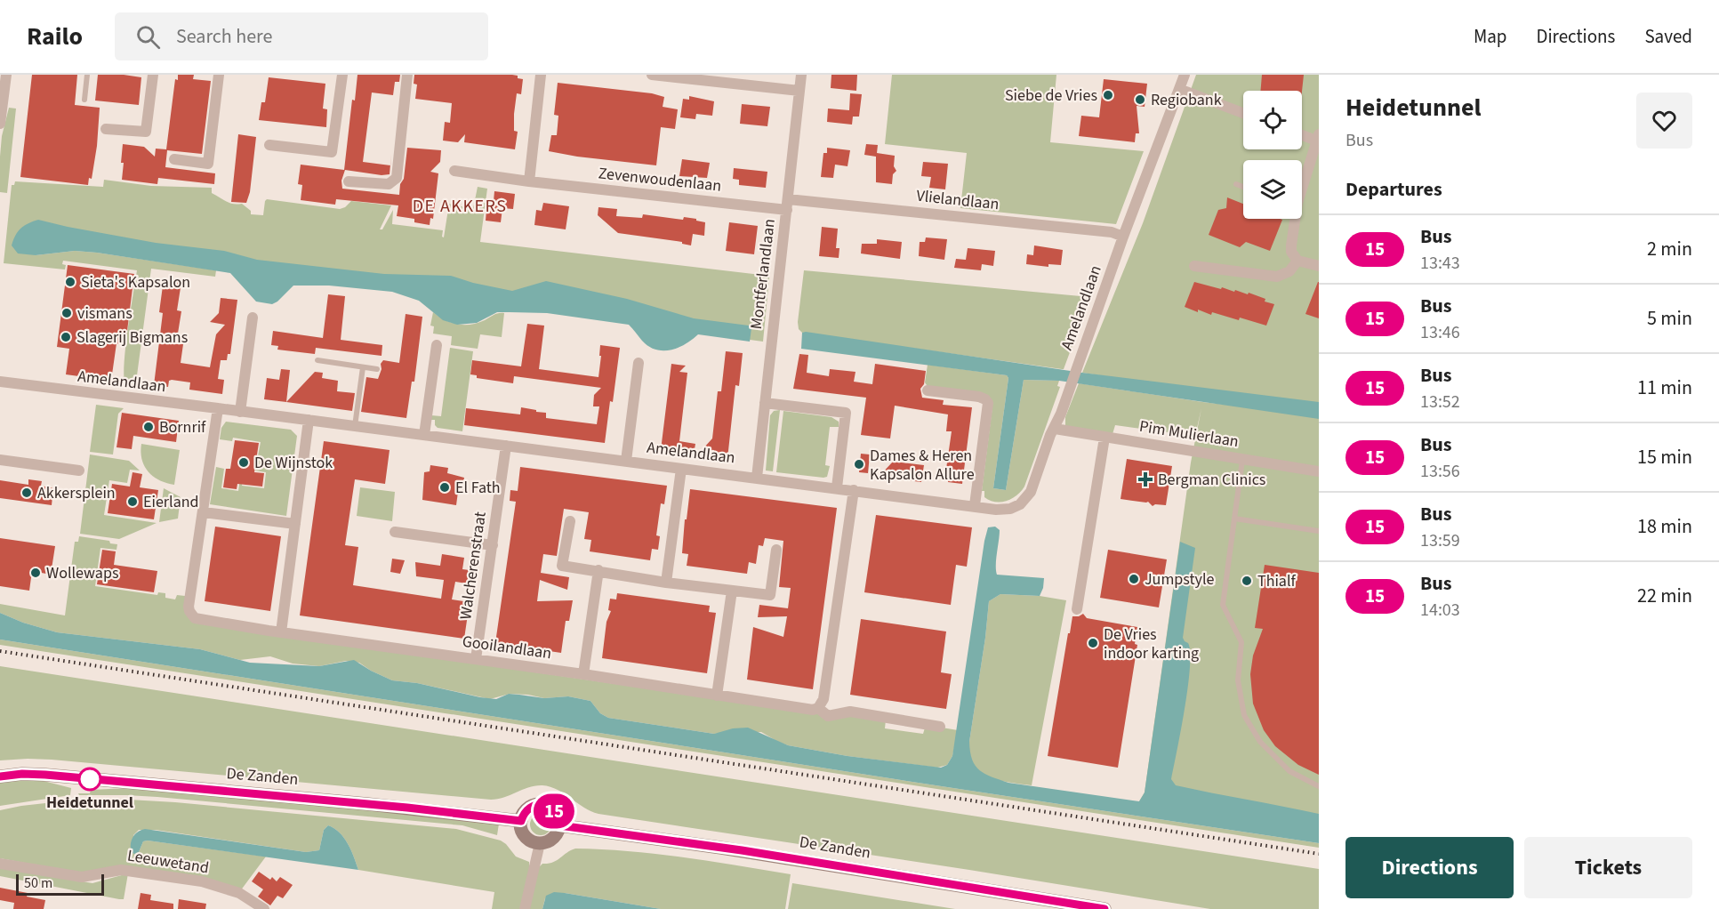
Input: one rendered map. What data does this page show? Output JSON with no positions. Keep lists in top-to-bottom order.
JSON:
{
  "streets": {
    "main road": ["De Zanden"],
    "street": [
      "Zevenwoudenlaan",
      "Vlielandlaan",
      "Montferlandlaan",
      "Amelandlaan",
      "Pim Mulierlaan",
      "Walcherenstraat",
      "Gooilandlaan",
      "Leeuwetand"
    ]
  },
  "crossings": [
    ["Zevenwoudenlaan", "Vlielandlaan"],
    ["Zevenwoudenlaan", "Montferlandlaan"],
    ["Vlielandlaan", "Montferlandlaan"],
    ["Vlielandlaan", "Amelandlaan"],
    ["Montferlandlaan", "Amelandlaan"],
    ["Amelandlaan", "Pim Mulierlaan"],
    ["Amelandlaan", "Walcherenstraat"],
    ["Walcherenstraat", "Gooilandlaan"]
  ],
  "districts": ["DE AKKERS"],
  "places": {
    "other": [
      "Siebe de Vries",
      "Regiobank",
      "Sieta's Kapsalon",
      "vismans",
      "Slagerij Bigmans",
      "Bornrif",
      "De Wijnstok",
      "Dames & Heren Kapsalon Allure",
      "El Fath",
      "Akkersplein",
      "Eierland",
      "Wollewaps",
      "Jumpstyle",
      "Thialf",
      "De Vries indoor karting",
      "Heidetunnel"
    ],
    "health": ["Bergman Clinics"]
  },
  "lines": ["bus line 15"],
  "scale_bar": "50 m",
  "page": {
    "header": "Railo",
    "search": "Search here",
    "nav": ["Map", "Directions", "Saved"],
    "on_map": "15",
    "heading": [
      ["Heidetunnel", "Bus"],
      "Departures"
    ],
    "list": [
      {
        "mark": "15",
        "name": "Bus",
        "note": "13:43",
        "value": "2 min"
      },
      {
        "mark": "15",
        "name": "Bus",
        "note": "13:46",
        "value": "5 min"
      },
      {
        "mark": "15",
        "name": "Bus",
        "note": "13:52",
        "value": "11 min"
      },
      {
        "mark": "15",
        "name": "Bus",
        "note": "13:56",
        "value": "15 min"
      },
      {
        "mark": "15",
        "name": "Bus",
        "note": "13:59",
        "value": "18 min"
      },
      {
        "mark": "15",
        "name": "Bus",
        "note": "14:03",
        "value": "22 min"
      }
    ],
    "buttons": ["Directions", "Tickets"],
    "scale": "50 m"
  }
}
